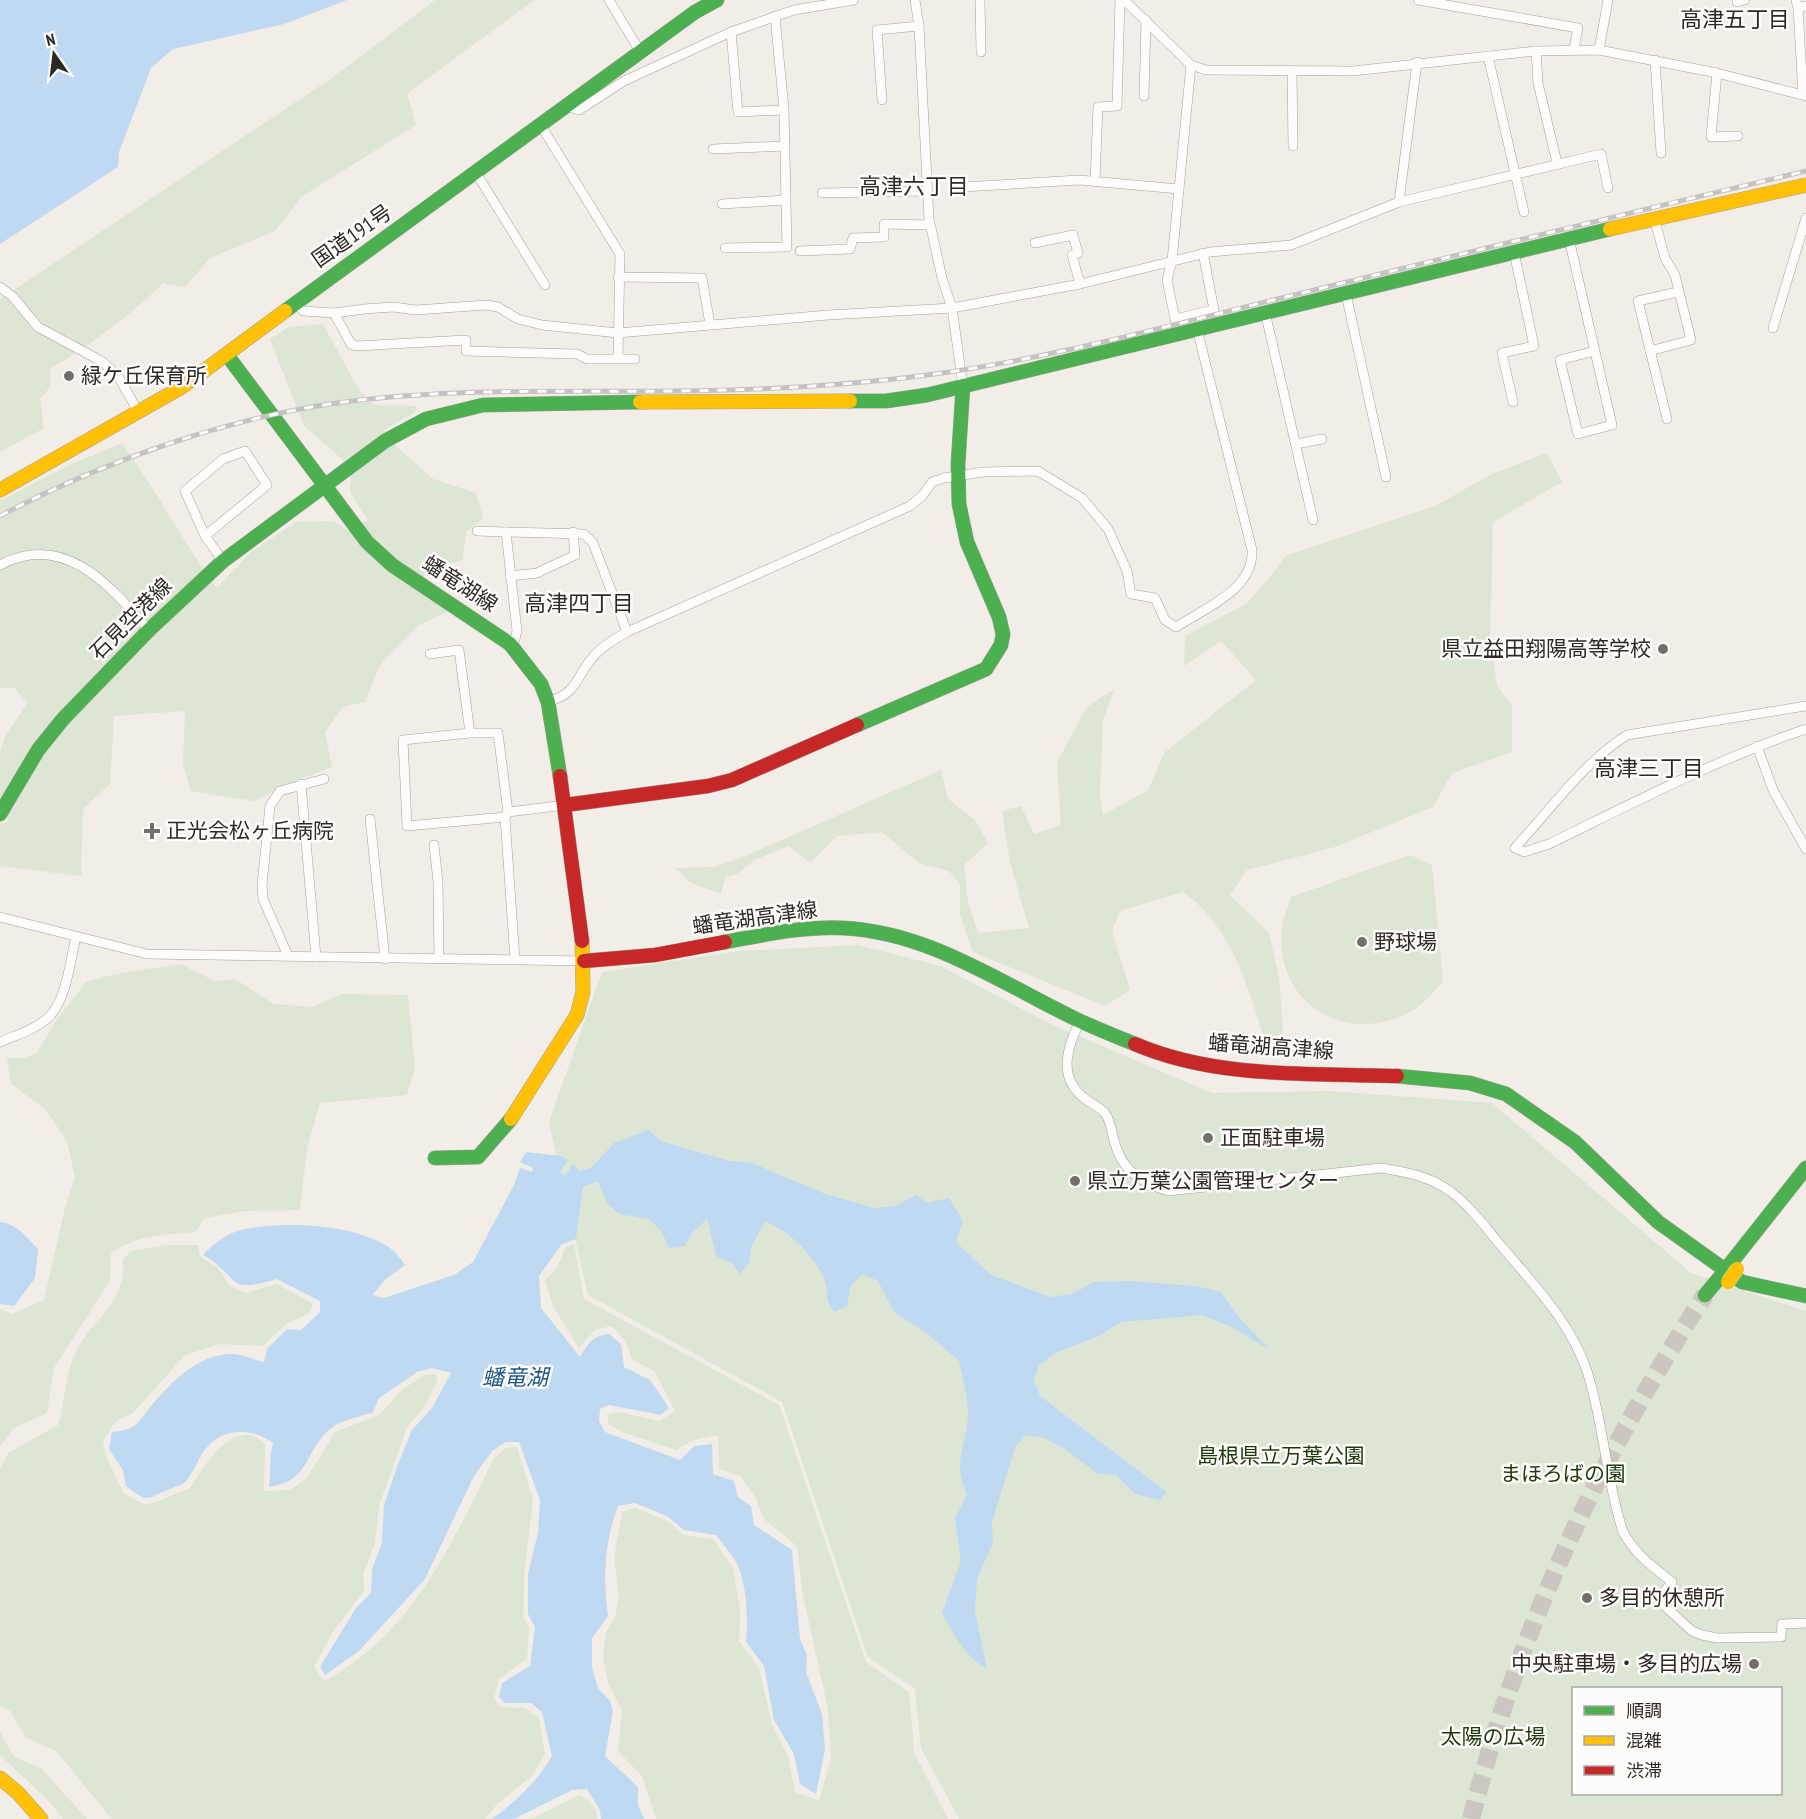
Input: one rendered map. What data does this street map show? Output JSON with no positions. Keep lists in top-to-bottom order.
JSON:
{
  "streets": {
    "main road": [
      "国道191号",
      "蟠竜湖線",
      "石見空港線",
      "蟠竜湖高津線"
    ]
  },
  "crossings": [
    ["国道191号", "蟠竜湖線"],
    ["蟠竜湖線", "石見空港線"],
    ["蟠竜湖線", "蟠竜湖高津線"]
  ],
  "districts": [
    "高津五丁目",
    "高津六丁目",
    "高津四丁目",
    "高津三丁目"
  ],
  "water": ["蟠竜湖"],
  "parks": ["島根県立万葉公園", "まほろばの園", "太陽の広場"],
  "places": {
    "other": [
      "緑ケ丘保育所",
      "県立益田翔陽高等学校",
      "野球場",
      "正面駐車場",
      "県立万葉公園管理センター",
      "多目的休憩所",
      "中央駐車場・多目的広場"
    ],
    "health": ["正光会松ヶ丘病院"]
  },
  "legend": ["順調", "混雑", "渋滞"],
  "north": "top"
}
